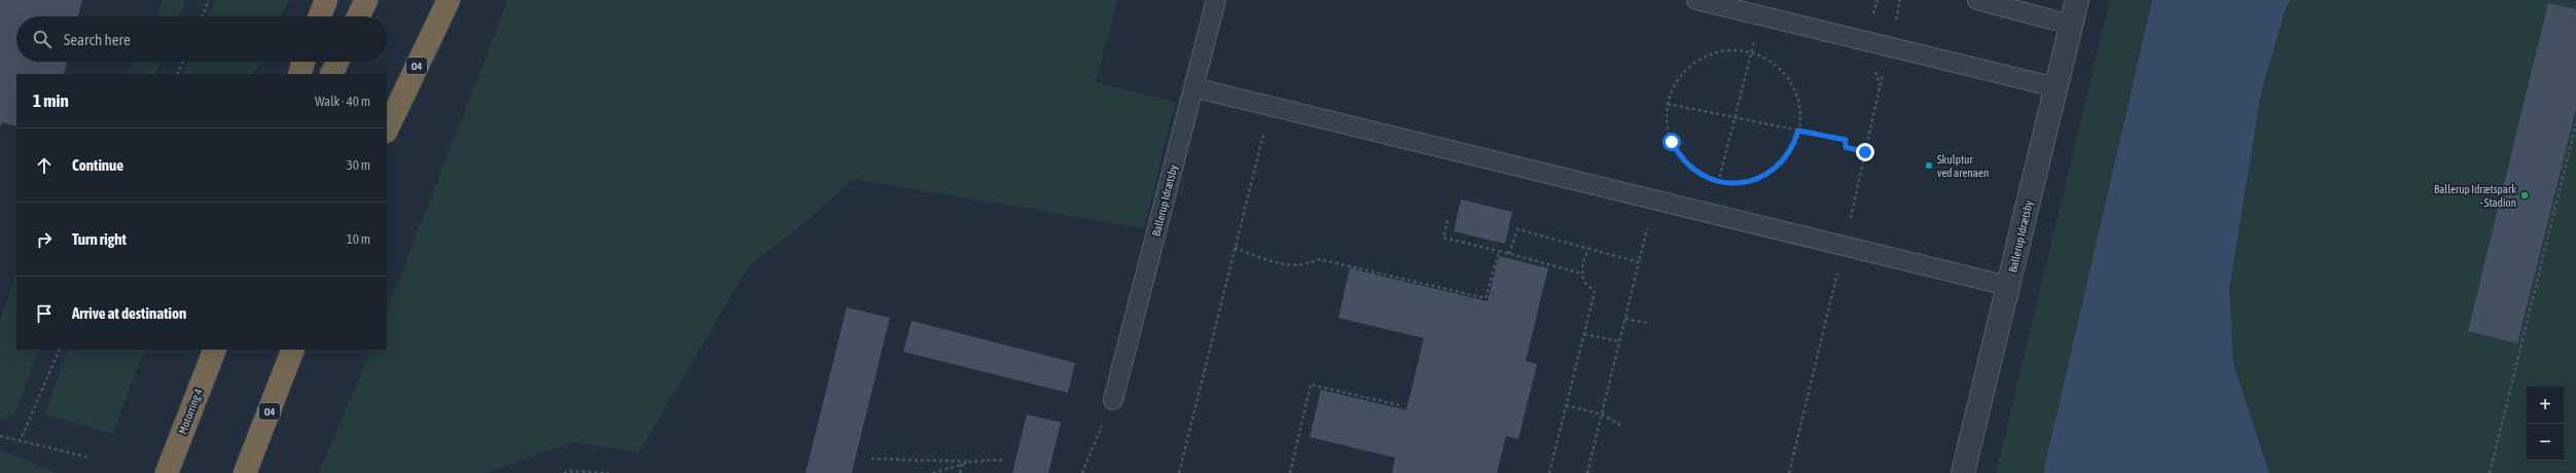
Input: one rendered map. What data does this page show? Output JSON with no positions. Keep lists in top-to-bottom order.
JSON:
{
  "streets": {
    "highway": ["O4", "Motorring 4"],
    "street": ["Ballerup Idrætsby"]
  },
  "places": ["Skulptur ved arenaen", "Ballerup Idrætspark - Stadion"],
  "page": {
    "search": "Search here",
    "heading": ["1 min", "Walk · 40 m"],
    "list": [
      ["Continue", "30 m"],
      ["Turn right", "10 m"],
      "Arrive at destination"
    ],
    "map_buttons": ["+", "−"]
  }
}
